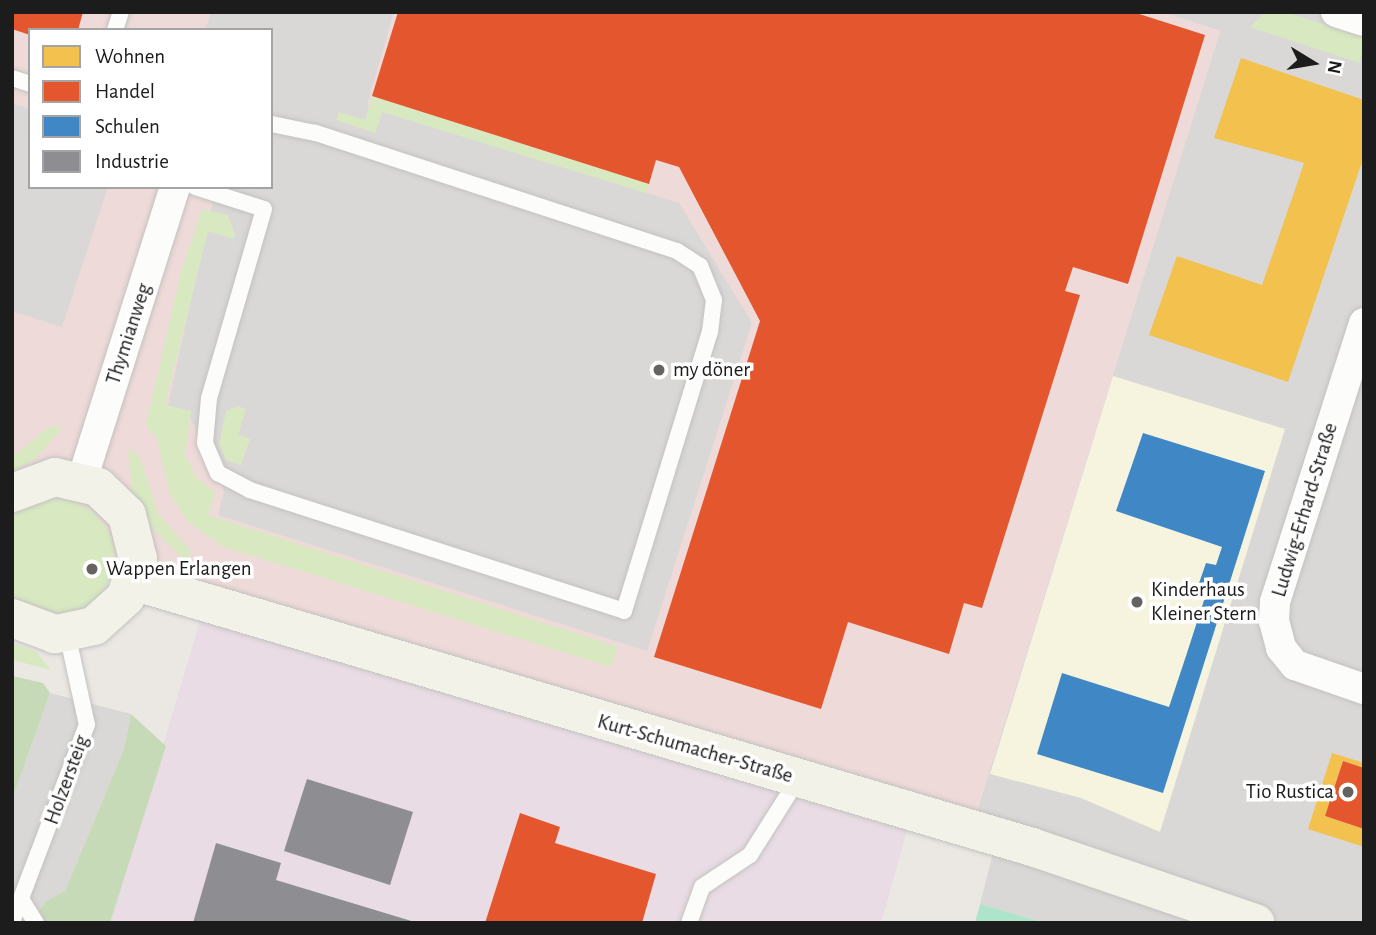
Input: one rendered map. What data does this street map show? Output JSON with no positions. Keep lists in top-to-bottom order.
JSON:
{
  "streets": {
    "main road": ["Kurt-Schumacher-Straße"],
    "street": ["Thymianweg", "Ludwig-Erhard-Straße"],
    "lane": ["Holzersteig"]
  },
  "places": [
    "my döner",
    "Wappen Erlangen",
    "Kinderhaus Kleiner Stern",
    "Tio Rustica"
  ],
  "legend": [
    "Wohnen",
    "Handel",
    "Schulen",
    "Industrie"
  ],
  "north": "right"
}
